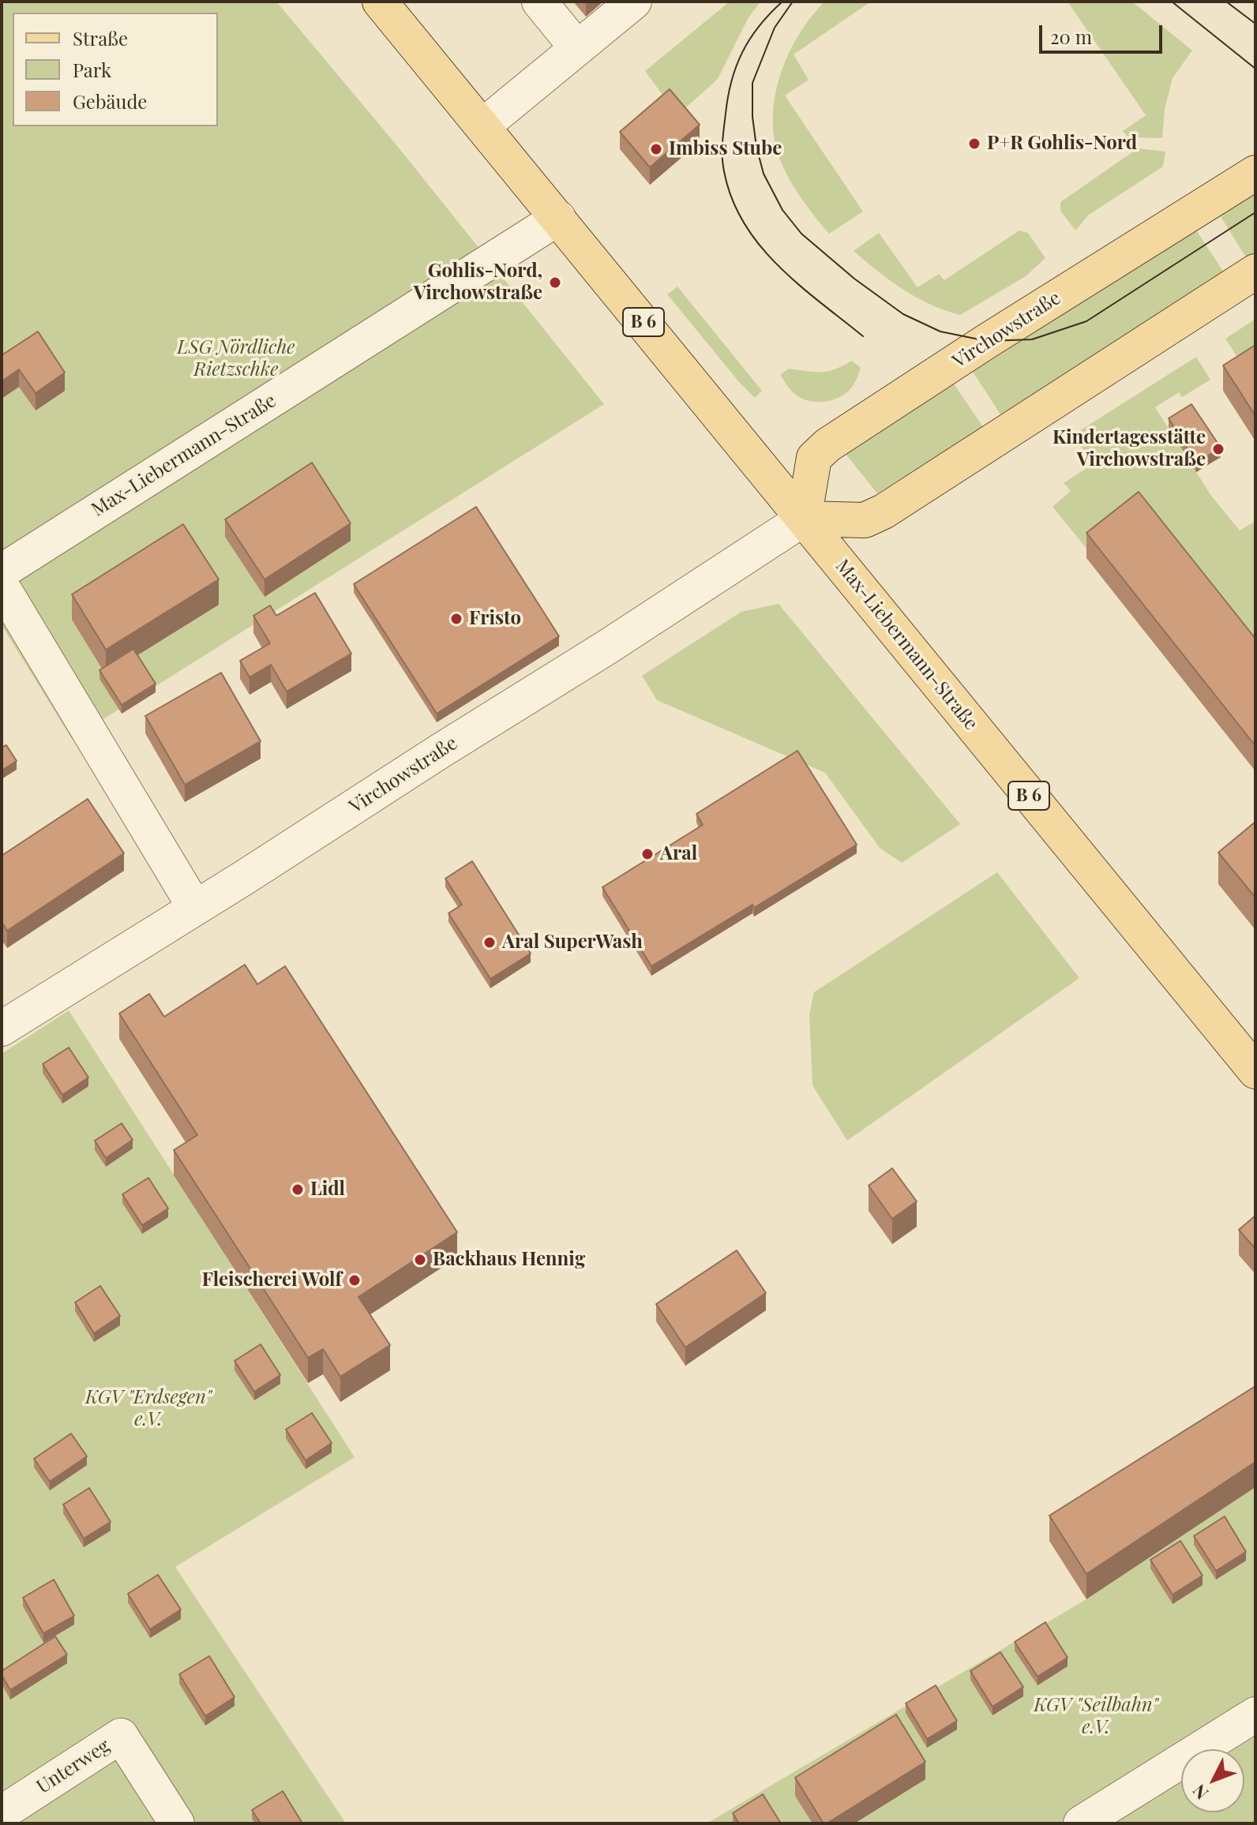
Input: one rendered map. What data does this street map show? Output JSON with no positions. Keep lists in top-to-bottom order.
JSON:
{
  "streets": {
    "main road": ["B 6", "Virchowstraße", "Max-Liebermann-Straße"],
    "street": ["Unterweg"]
  },
  "crossings": [
    ["Virchowstraße", "Max-Liebermann-Straße"]
  ],
  "parks": ["LSG Nördliche Rietzschke", "KGV \"Erdsegen\" e.V.", "KGV \"Seilbahn\" e.V."],
  "places": [
    "P+R Gohlis-Nord",
    "Imbiss Stube",
    "Gohlis-Nord, Virchowstraße",
    "Kindertagesstätte Virchowstraße",
    "Fristo",
    "Aral",
    "Aral SuperWash",
    "Lidl",
    "Backhaus Hennig",
    "Fleischerei Wolf"
  ],
  "legend": ["Straße", "Park", "Gebäude"],
  "scale_bar": "20 m",
  "north": "bottom left"
}
